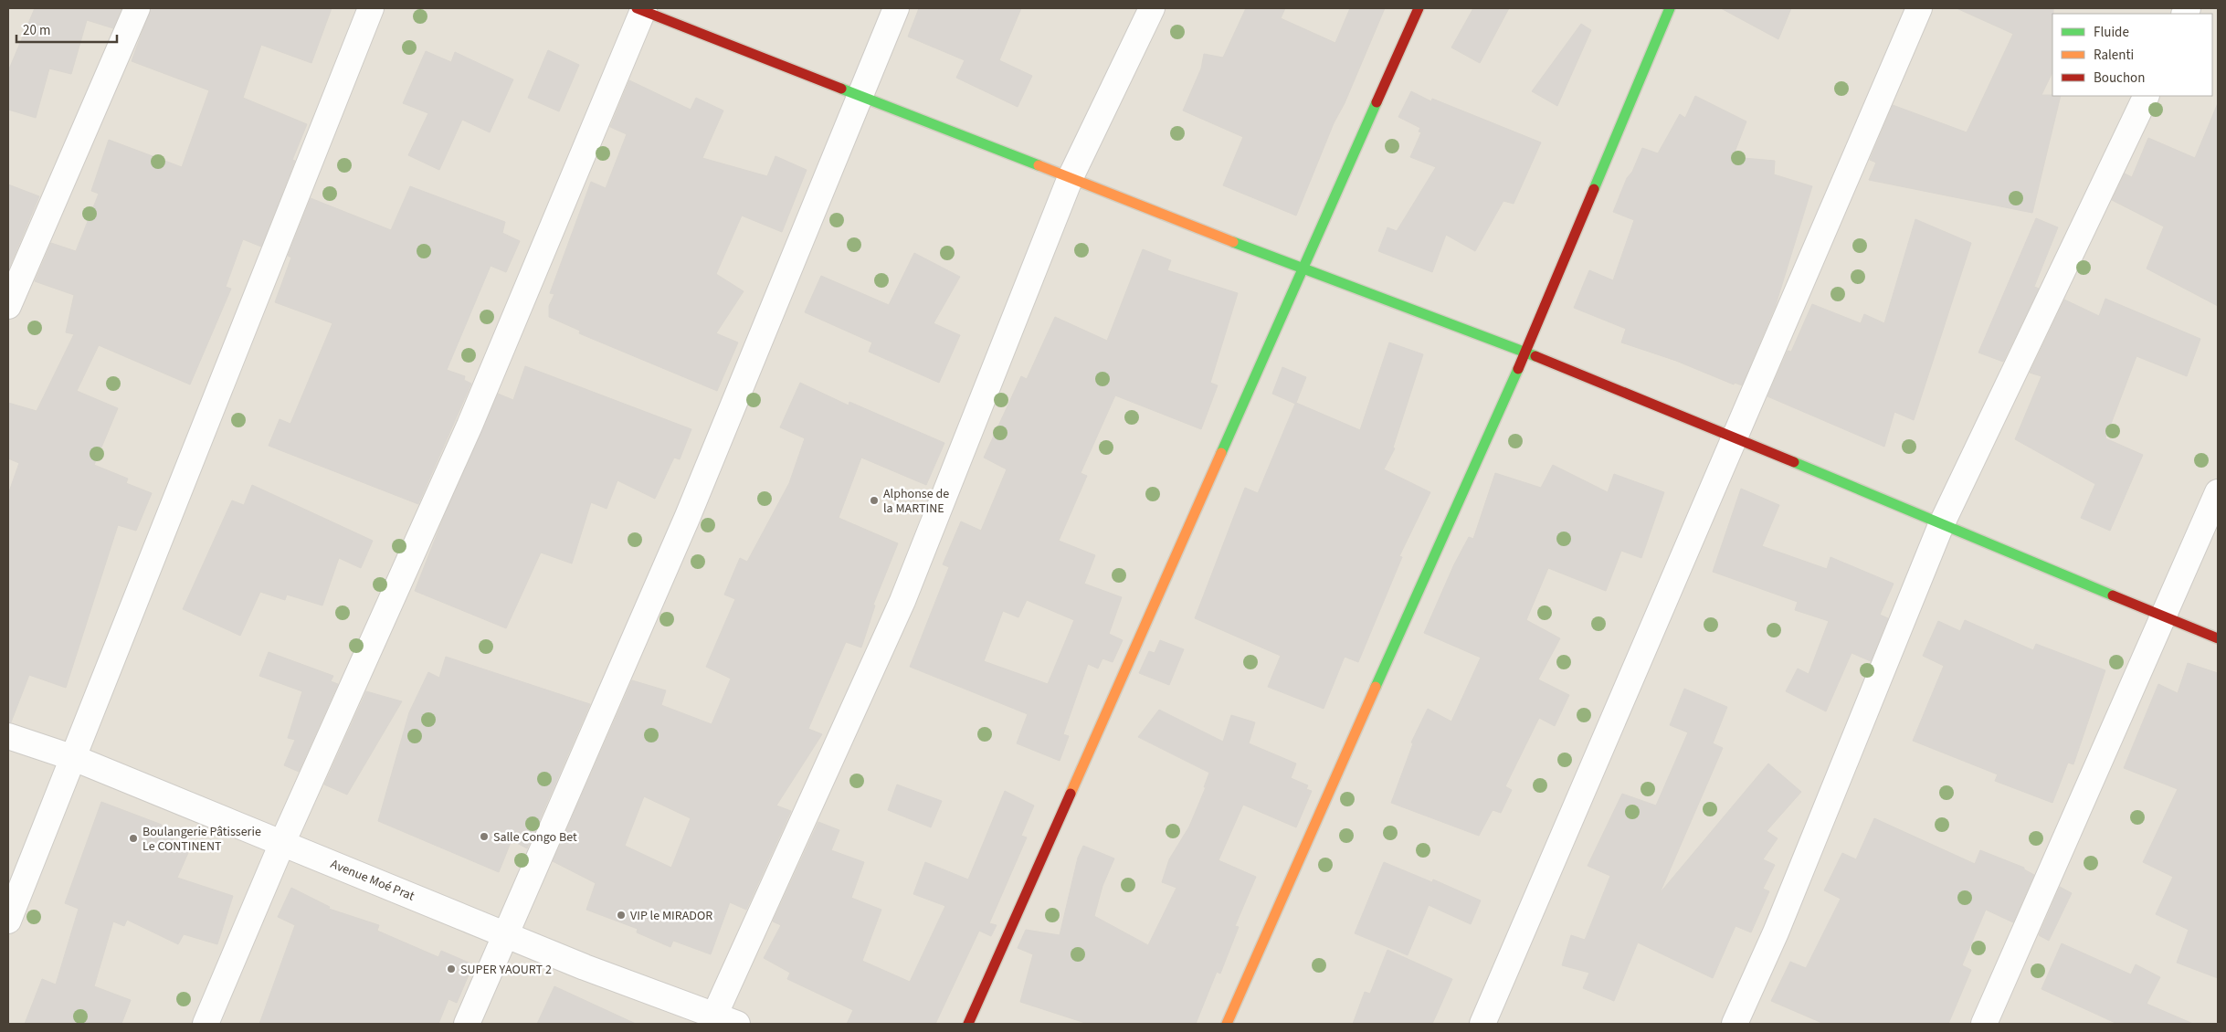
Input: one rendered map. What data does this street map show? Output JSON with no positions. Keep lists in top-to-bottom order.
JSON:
{
  "streets": {
    "street": ["Avenue Moé Prat"]
  },
  "places": [
    "Alphonse de la MARTINE",
    "Salle Congo Bet",
    "Boulangerie Pâtisserie Le CONTINENT",
    "VIP le MIRADOR",
    "SUPER YAOURT 2"
  ],
  "legend": ["Fluide", "Ralenti", "Bouchon"],
  "scale_bar": "20 m"
}
